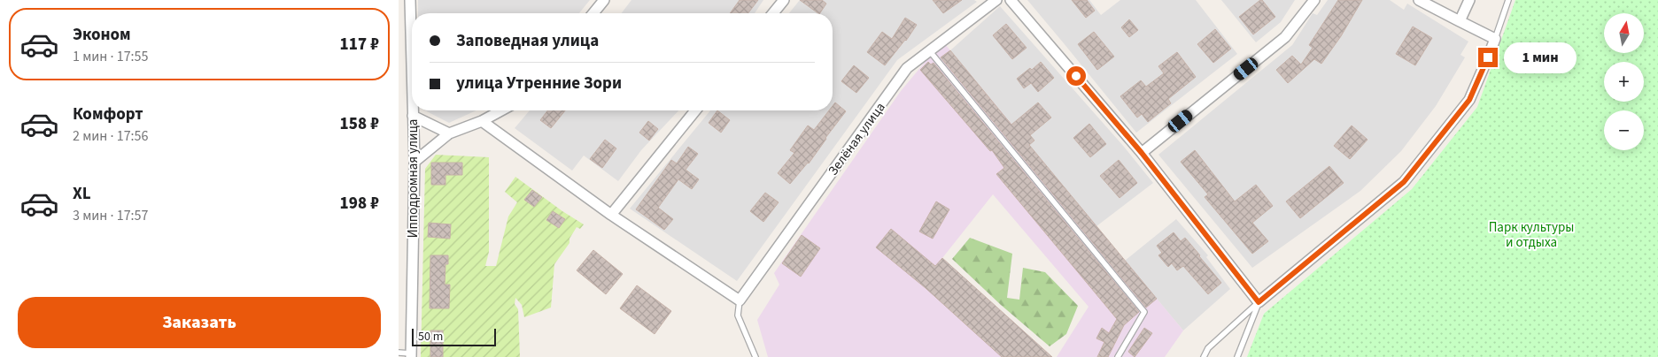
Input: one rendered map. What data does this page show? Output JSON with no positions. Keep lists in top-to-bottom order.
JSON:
{
  "streets": {
    "street": ["Зелёная улица", "Ипподромная улица"]
  },
  "parks": ["Парк культуры и отдыха"],
  "scale_bar": "50 m",
  "north": "top",
  "page": {
    "list": [
      {
        "name": "Эконом",
        "note": "1 мин · 17:55",
        "value": "117 ₽"
      },
      {
        "name": "Комфорт",
        "note": "2 мин · 17:56",
        "value": "158 ₽"
      },
      {
        "name": "XL",
        "note": "3 мин · 17:57",
        "value": "198 ₽"
      }
    ],
    "map_buttons": ["+", "−"],
    "banner": ["Заповедная улица", "улица Утренние Зори"],
    "bubble": "1 мин",
    "buttons": "Заказать",
    "scale": "50 m"
  }
}
